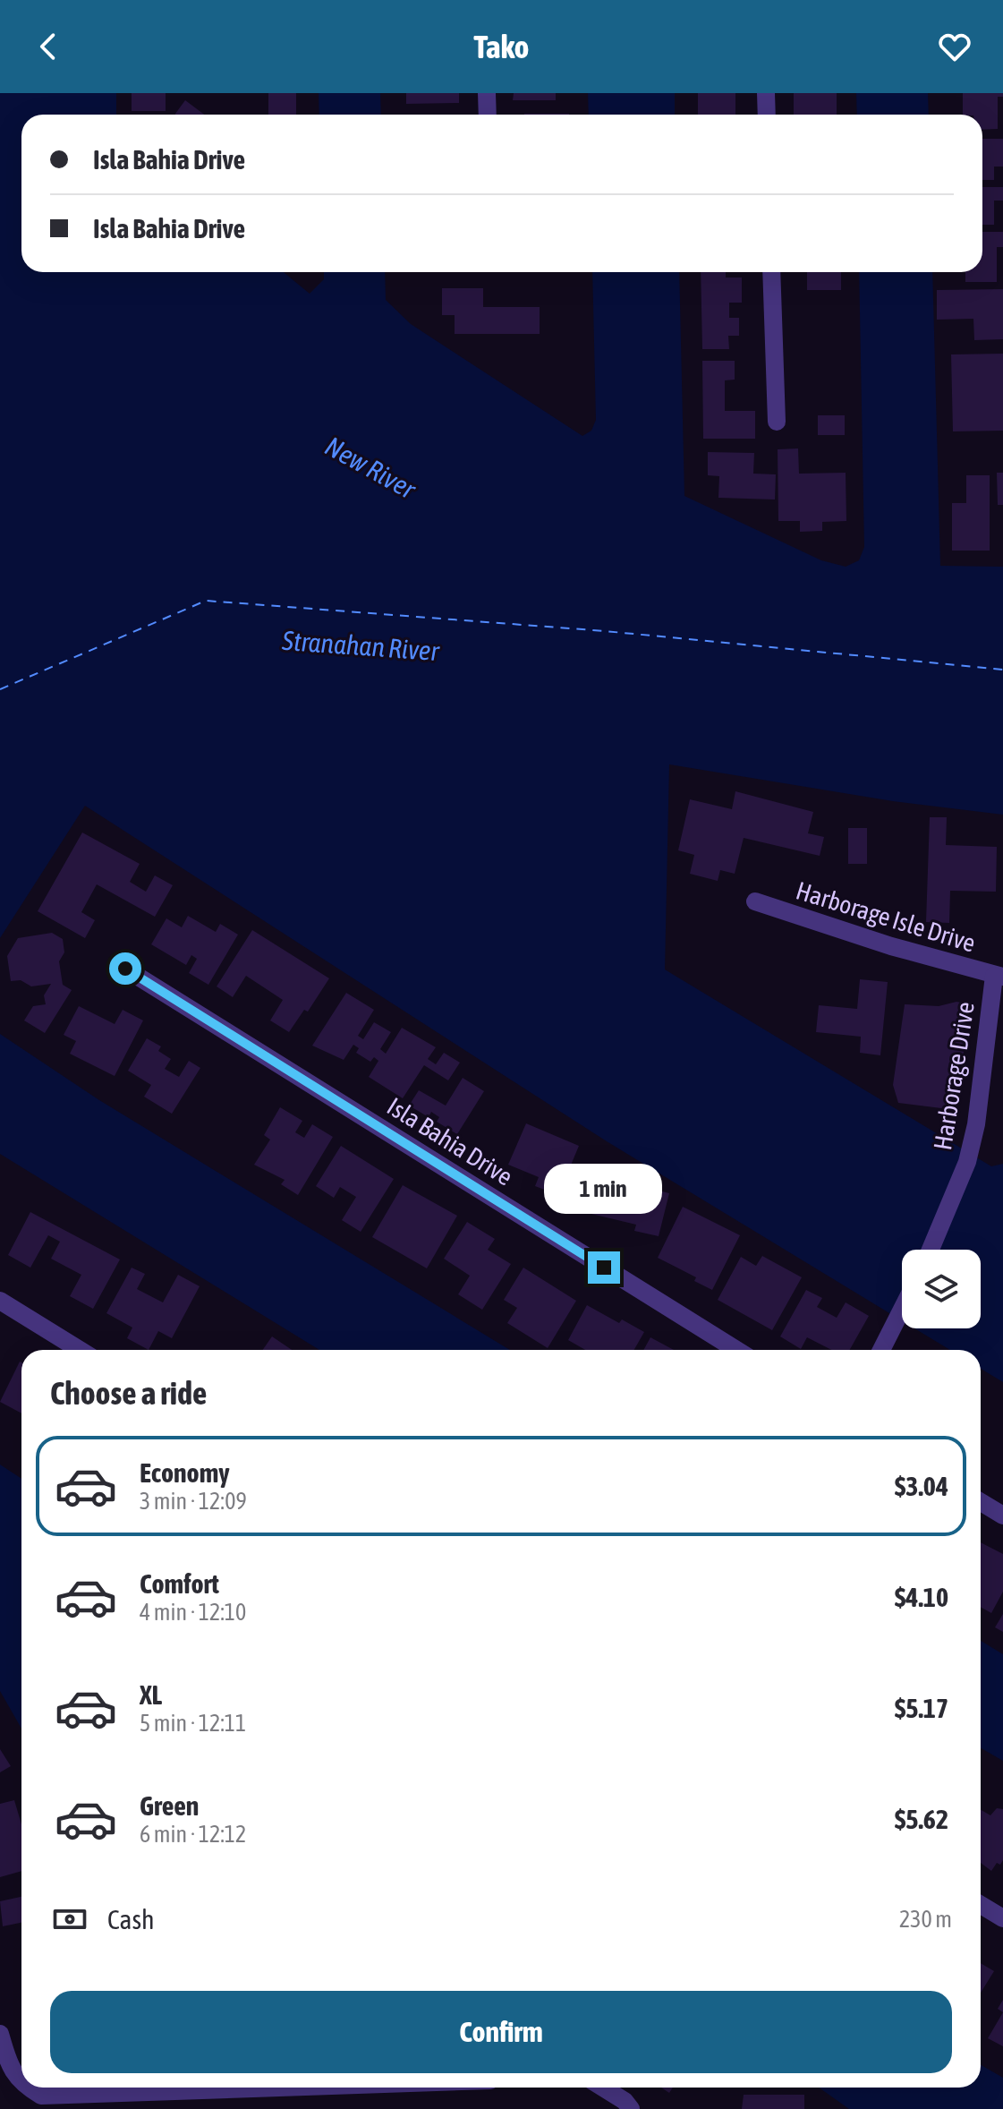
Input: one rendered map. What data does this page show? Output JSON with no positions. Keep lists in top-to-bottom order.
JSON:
{
  "streets": {
    "street": ["Harborage Isle Drive", "Harborage Drive", "Isla Bahia Drive"]
  },
  "crossings": [
    ["Harborage Isle Drive", "Harborage Drive"]
  ],
  "water": ["New River", "Stranahan River"],
  "page": {
    "header": "Tako",
    "banner": ["Isla Bahia Drive", "Isla Bahia Drive"],
    "bubble": "1 min",
    "heading": "Choose a ride",
    "list": [
      {
        "name": "Economy",
        "note": "3 min · 12:09",
        "value": "$3.04"
      },
      {
        "name": "Comfort",
        "note": "4 min · 12:10",
        "value": "$4.10"
      },
      {
        "name": "XL",
        "note": "5 min · 12:11",
        "value": "$5.17"
      },
      {
        "name": "Green",
        "note": "6 min · 12:12",
        "value": "$5.62"
      }
    ],
    "pay": ["Cash", "230 m"],
    "buttons": "Confirm"
  }
}
